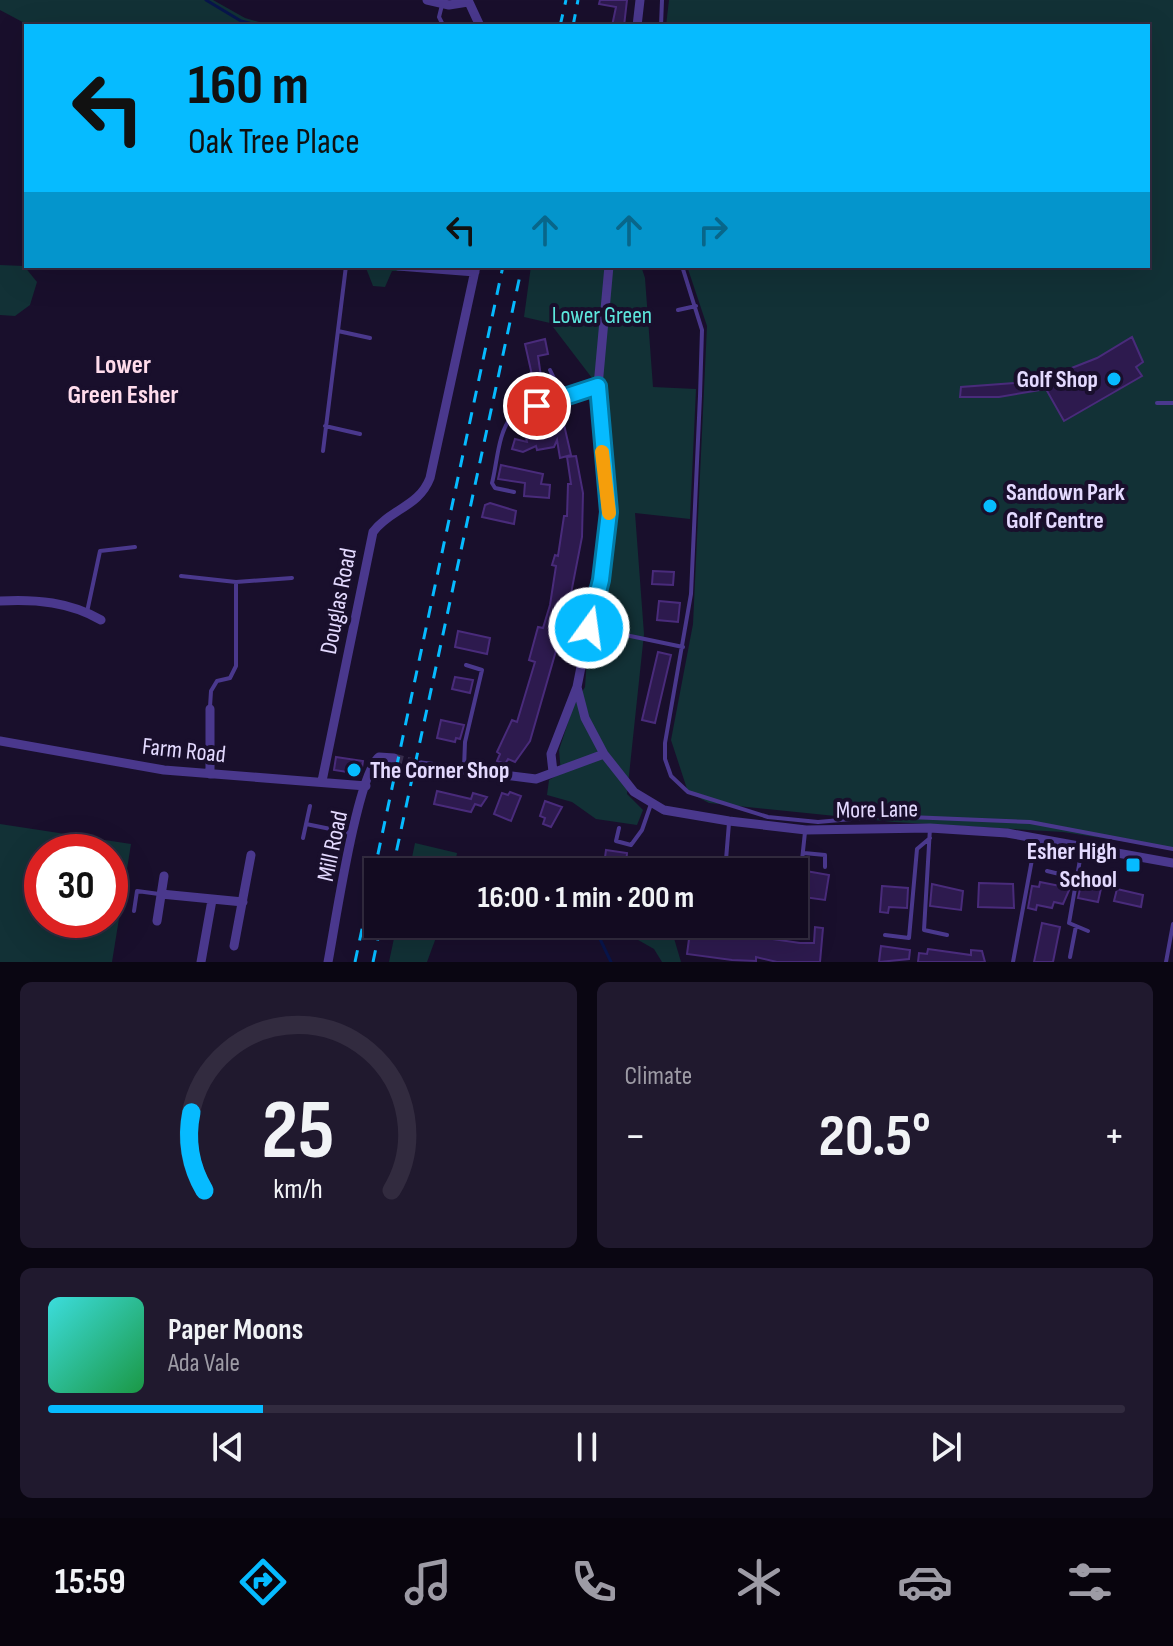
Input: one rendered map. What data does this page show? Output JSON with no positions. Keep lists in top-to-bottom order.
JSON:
{
  "streets": {
    "street": [
      "Douglas Road",
      "Farm Road",
      "More Lane",
      "Mill Road"
    ]
  },
  "crossings": [
    ["Douglas Road", "Farm Road"],
    ["Farm Road", "Mill Road"]
  ],
  "districts": ["Lower Green Esher"],
  "parks": ["Lower Green"],
  "places": {
    "other": ["Golf Shop", "Sandown Park Golf Centre", "The Corner Shop"],
    "transit": ["Esher High School"]
  },
  "page": {
    "turn": ["160 m", "Oak Tree Place"],
    "limit": "30",
    "trip": "16:00 · 1 min · 200 m",
    "tile": "Climate",
    "heat": ["−", "20.5°", "+"],
    "song": ["Paper Moons", "Ada Vale"],
    "tabs": "15:59",
    "gauge": ["25", "km/h"]
  }
}
